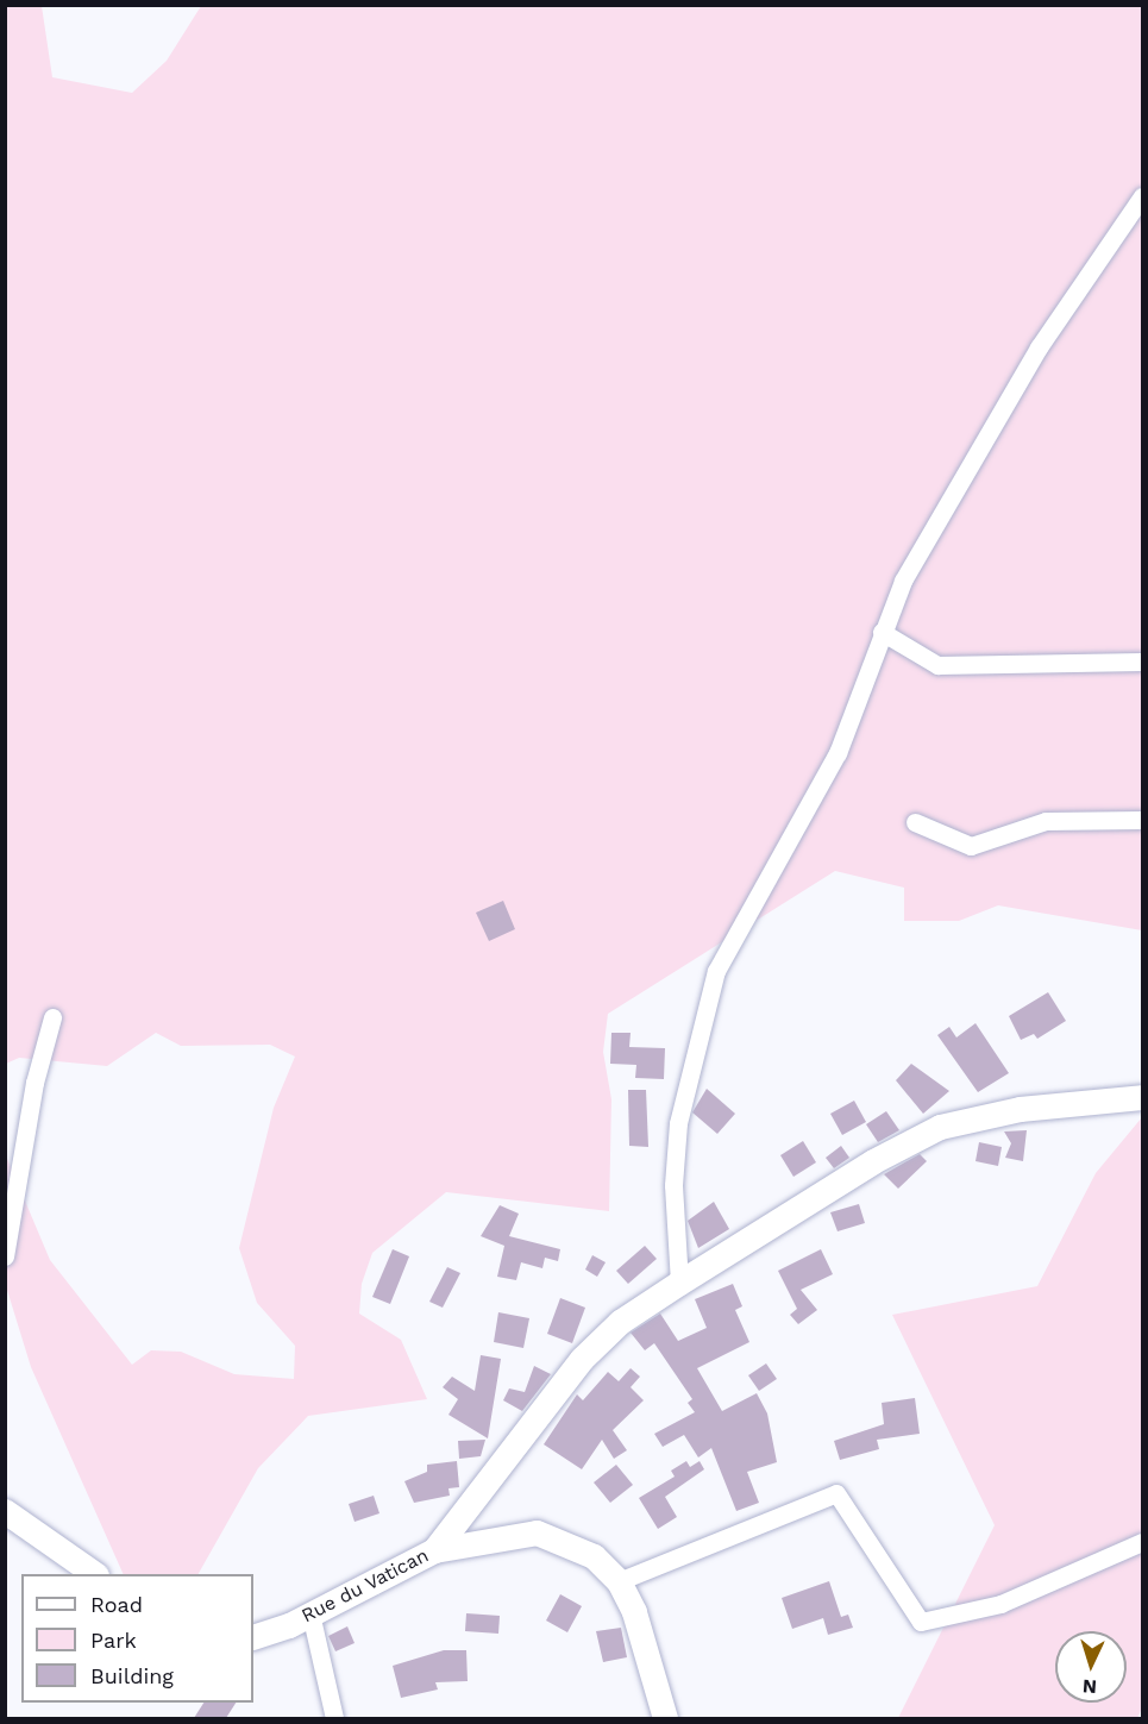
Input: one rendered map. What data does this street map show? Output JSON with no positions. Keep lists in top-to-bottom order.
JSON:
{
  "streets": {
    "street": ["Rue du Vatican"]
  },
  "legend": ["Road", "Park", "Building"],
  "north": "bottom"
}
